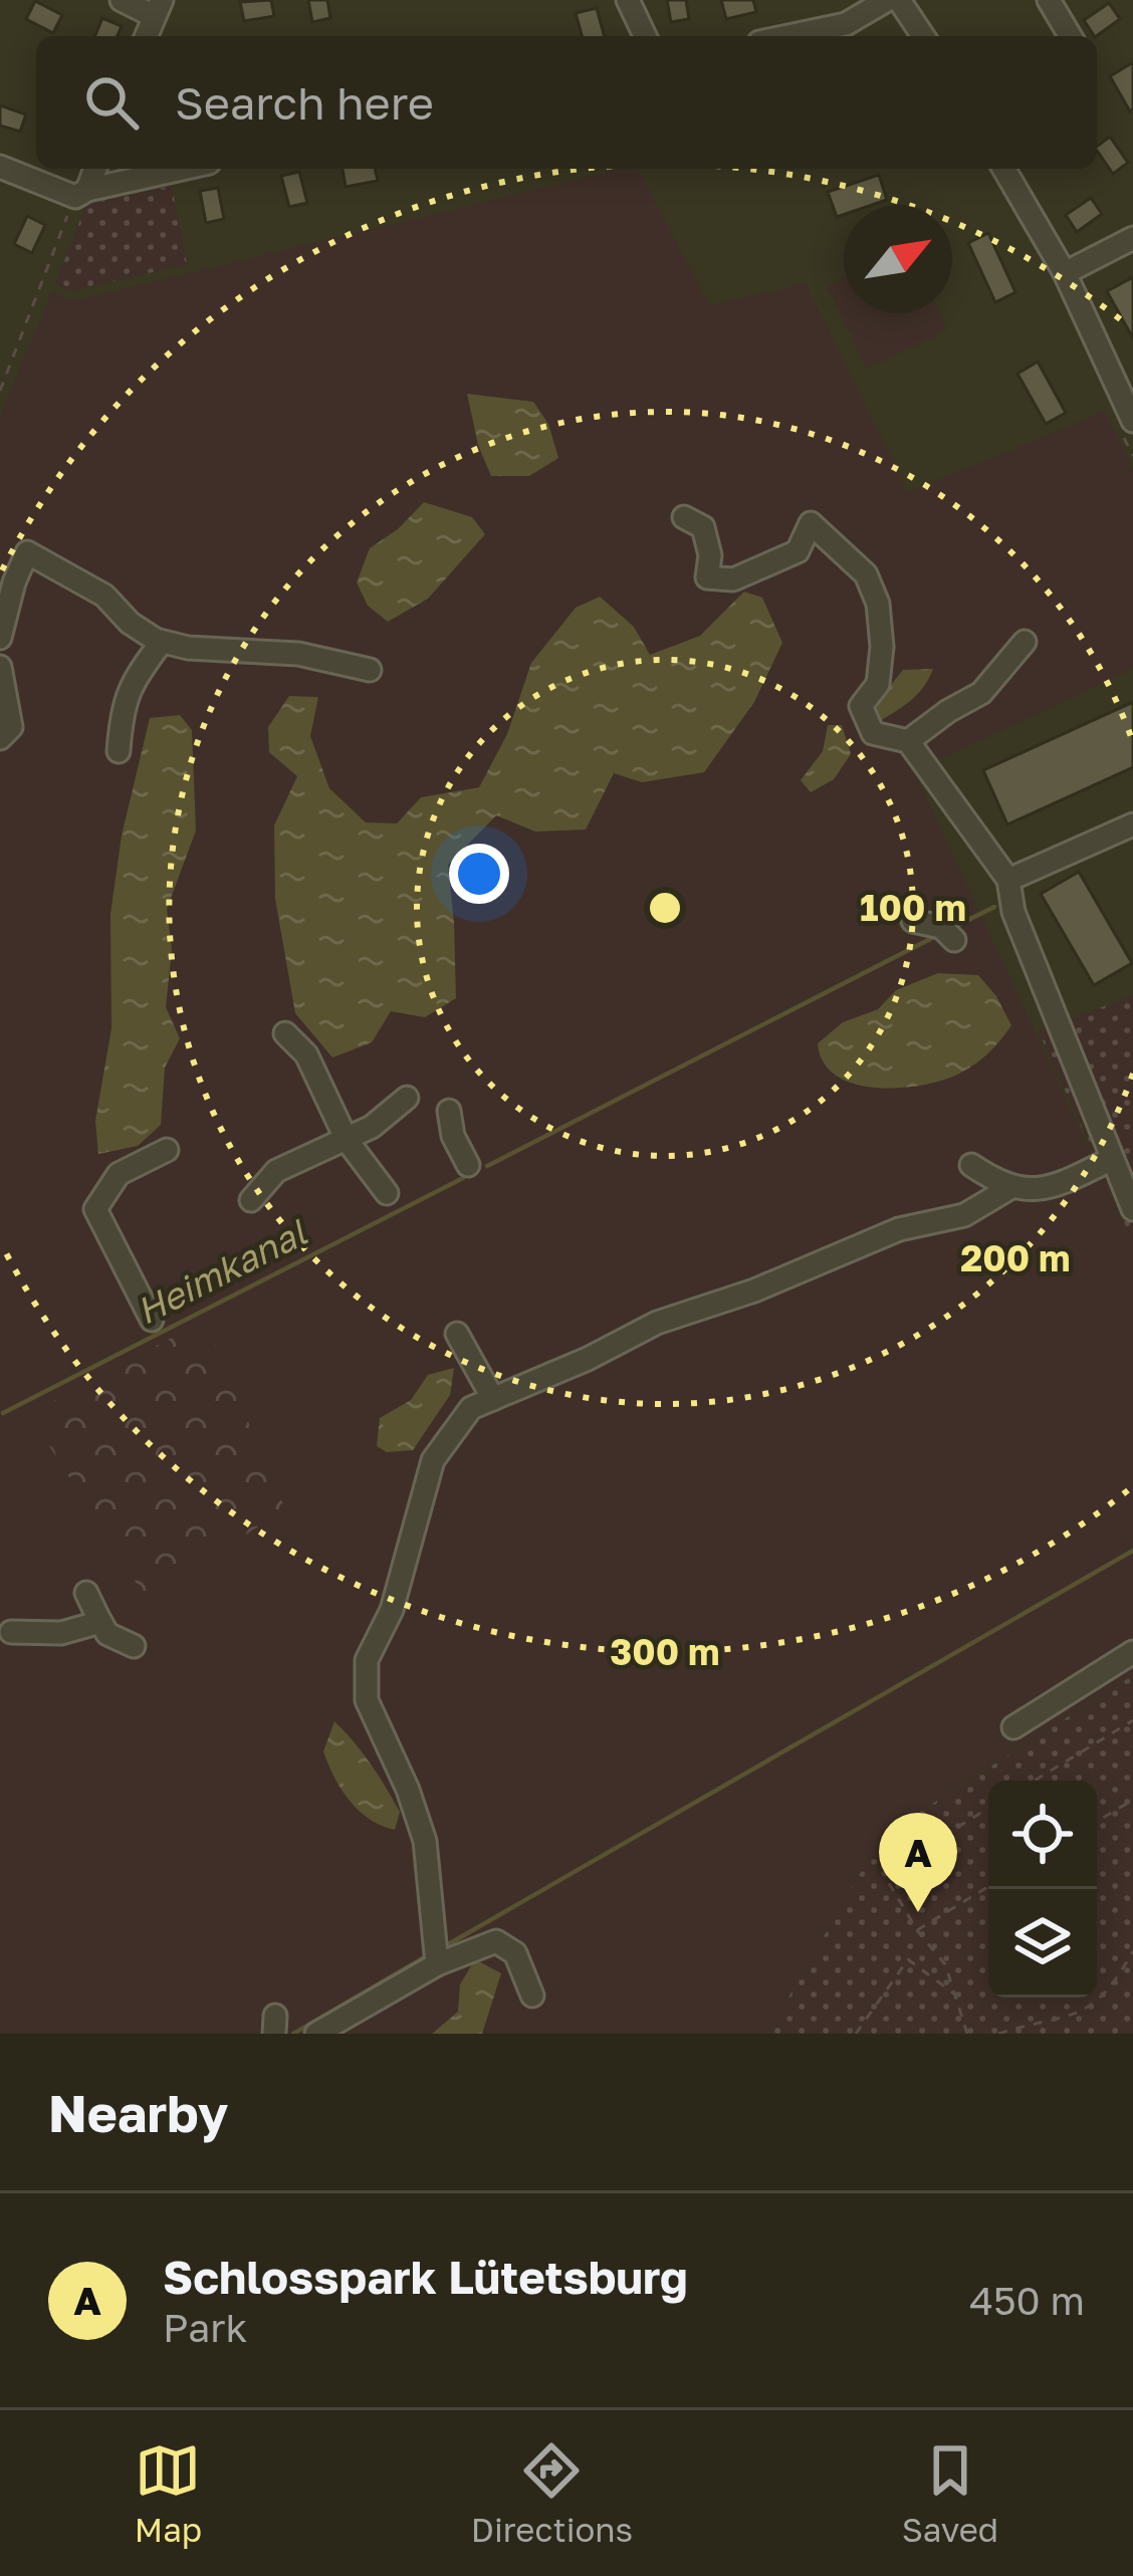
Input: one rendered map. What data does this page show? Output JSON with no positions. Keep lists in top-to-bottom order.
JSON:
{
  "water": ["Heimkanal"],
  "north": "top right",
  "page": {
    "search": "Search here",
    "pins": "A",
    "heading": "Nearby",
    "list": [
      {
        "mark": "A",
        "name": "Schlosspark Lütetsburg",
        "note": "Park",
        "value": "450 m"
      }
    ],
    "nav": ["Map", "Directions", "Saved"]
  },
  "rings": ["100 m", "200 m", "300 m"]
}
